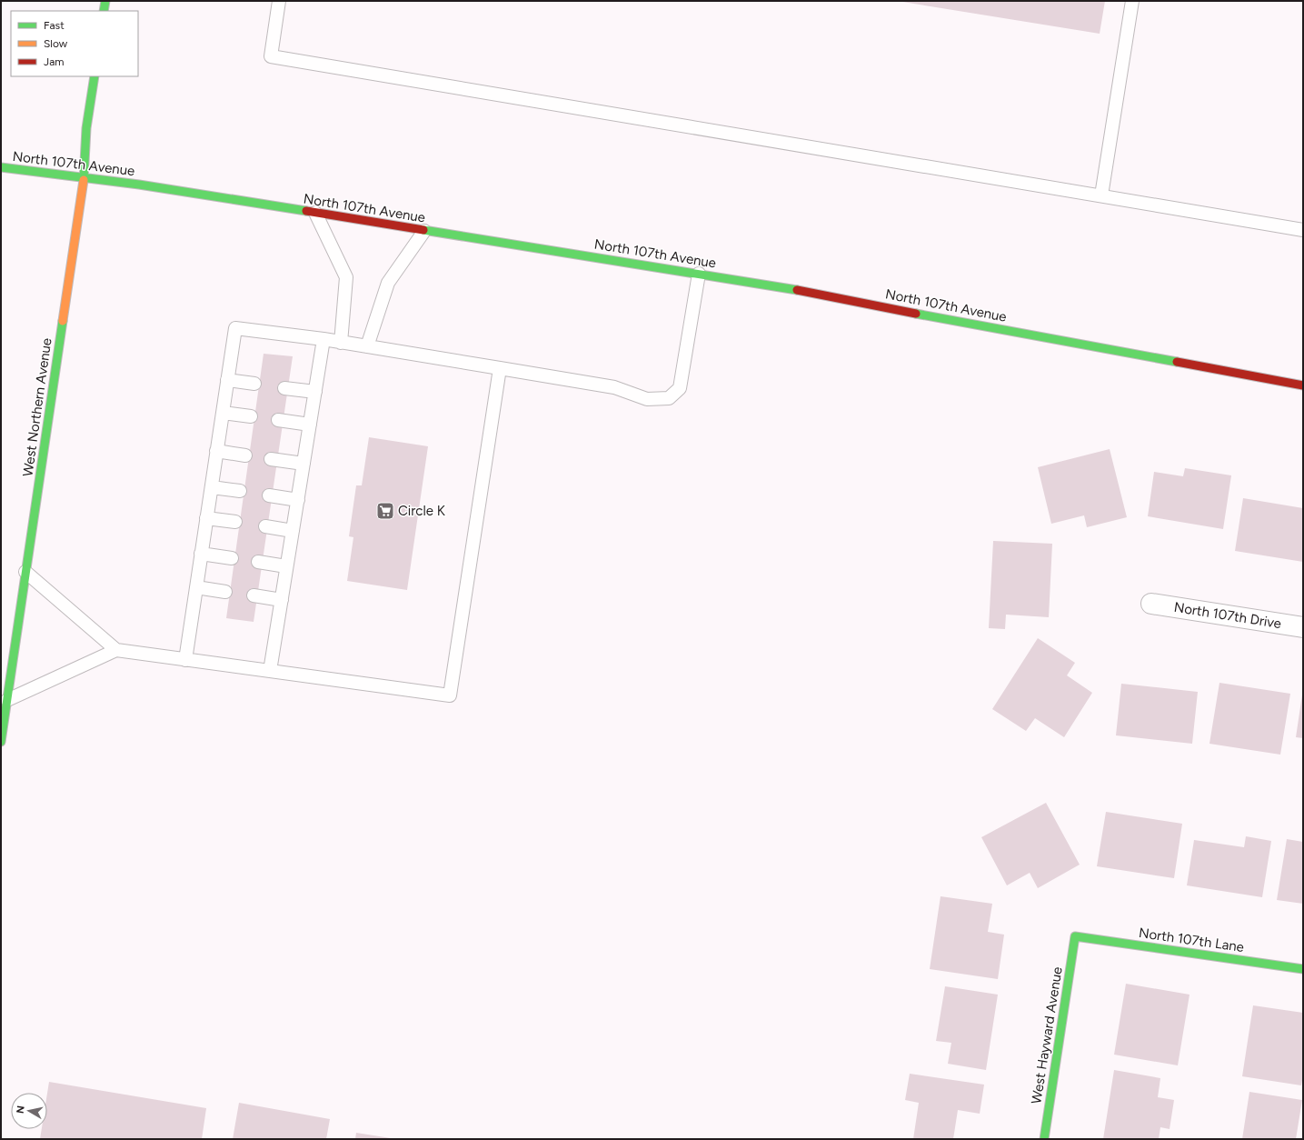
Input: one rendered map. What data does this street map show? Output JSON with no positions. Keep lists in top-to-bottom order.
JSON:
{
  "streets": {
    "street": [
      "North 107th Avenue",
      "West Northern Avenue",
      "North 107th Drive",
      "North 107th Lane",
      "West Hayward Avenue"
    ]
  },
  "crossings": [
    ["North 107th Avenue", "West Northern Avenue"],
    ["North 107th Lane", "West Hayward Avenue"]
  ],
  "places": {
    "supermarket": ["Circle K"]
  },
  "legend": ["Fast", "Slow", "Jam"],
  "north": "left"
}
